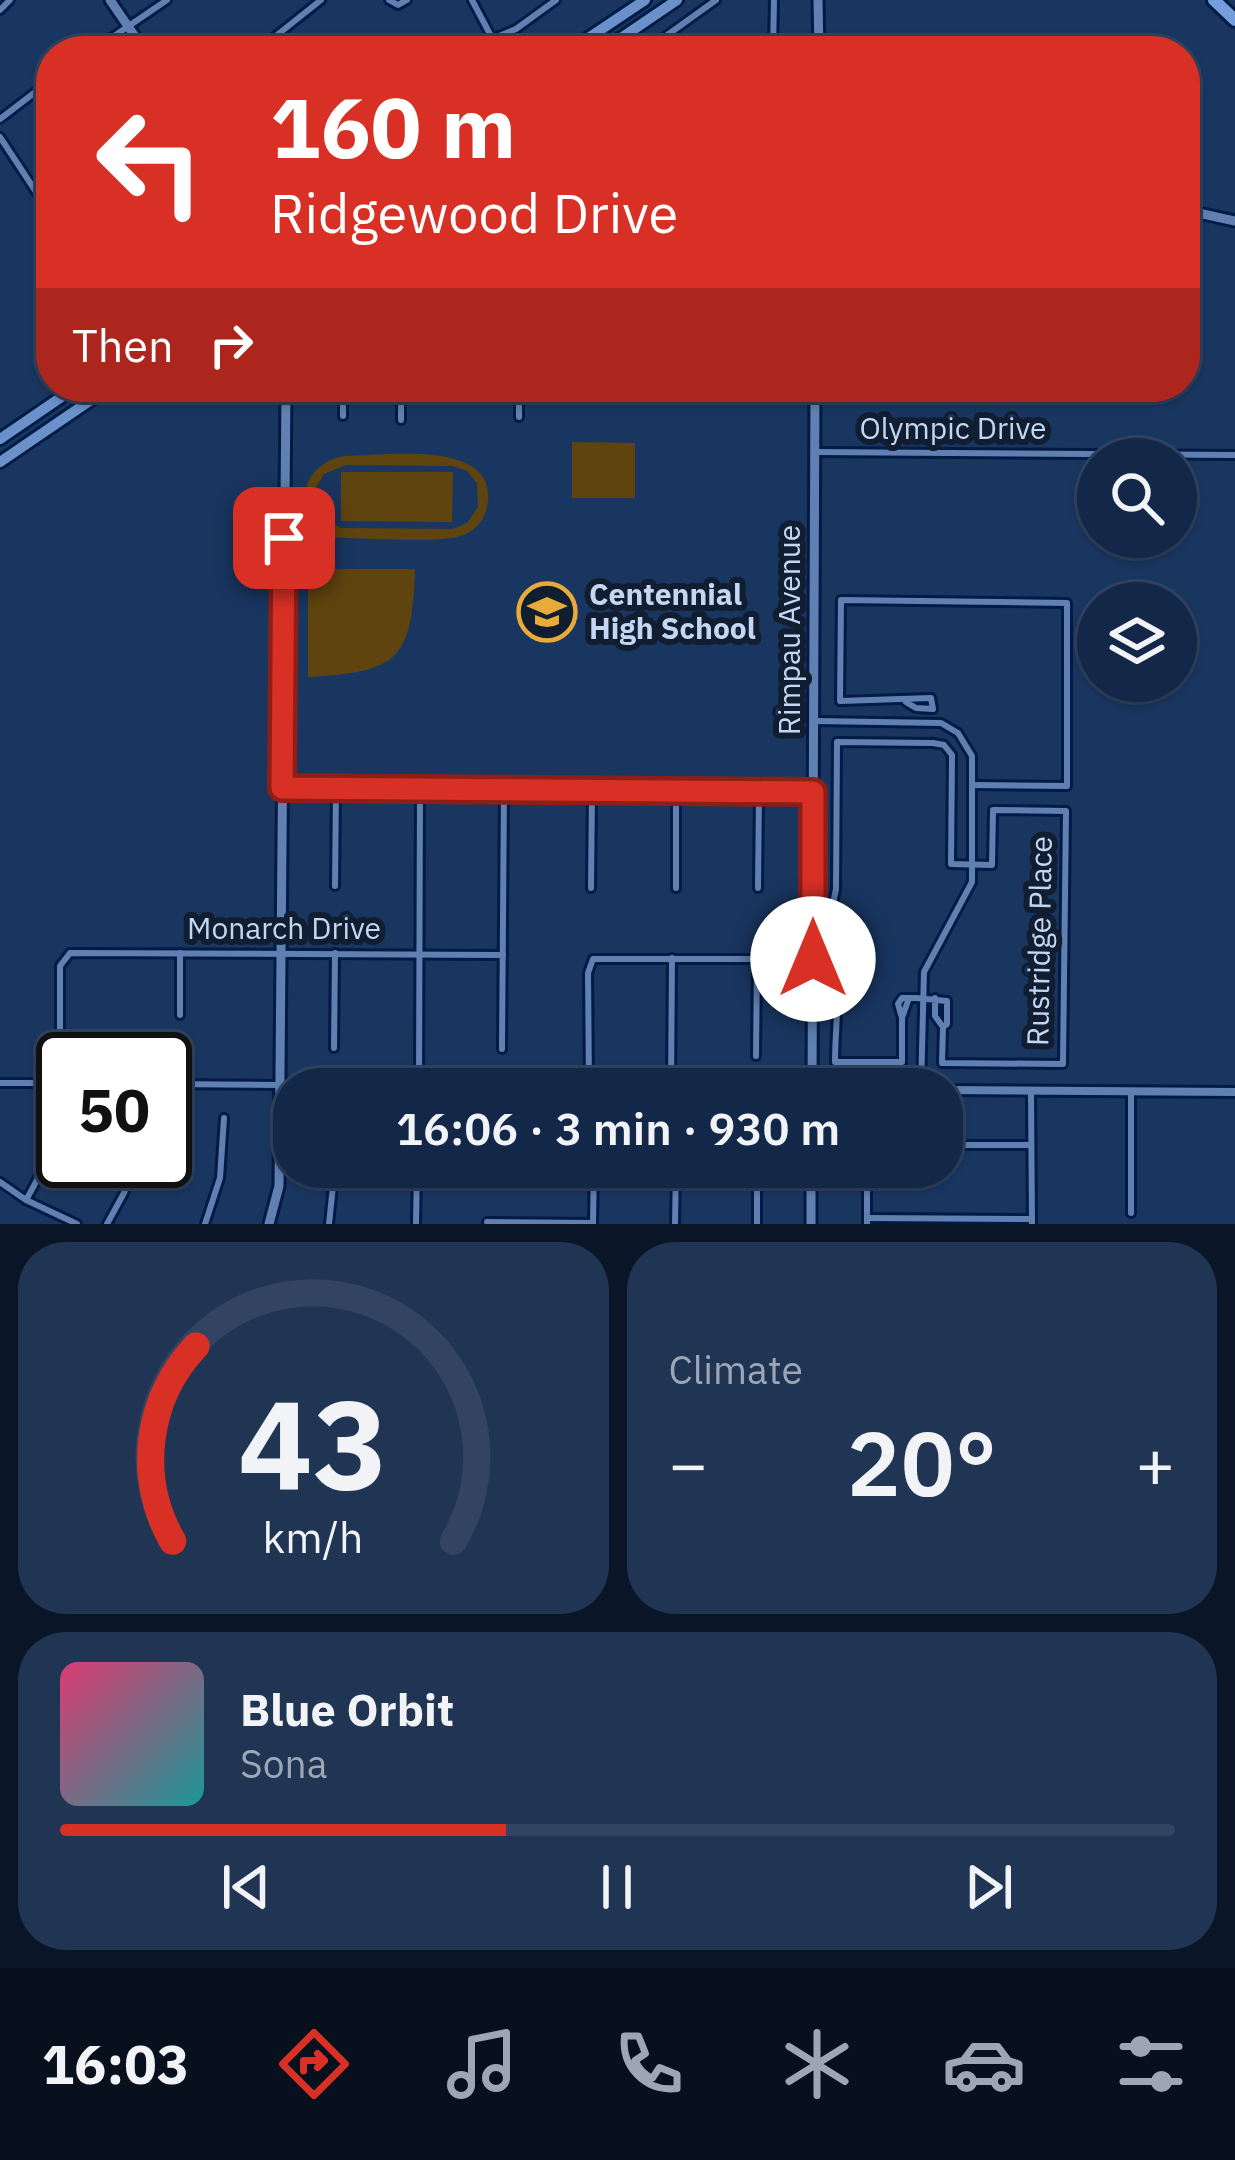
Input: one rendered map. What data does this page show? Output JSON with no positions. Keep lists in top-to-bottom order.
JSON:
{
  "streets": {
    "main road": ["Rimpau Avenue"],
    "street": ["Olympic Drive", "Monarch Drive", "Rustridge Place"]
  },
  "crossings": [
    ["Olympic Drive", "Rimpau Avenue"]
  ],
  "places": {
    "school or university": ["Centennial High School"]
  },
  "page": {
    "turn": ["160 m", "Ridgewood Drive"],
    "then": "Then",
    "limit": "50",
    "trip": "16:06 · 3 min · 930 m",
    "tile": "Climate",
    "heat": ["−", "20°", "+"],
    "song": ["Blue Orbit", "Sona"],
    "tabs": "16:03",
    "gauge": ["43", "km/h"]
  }
}
